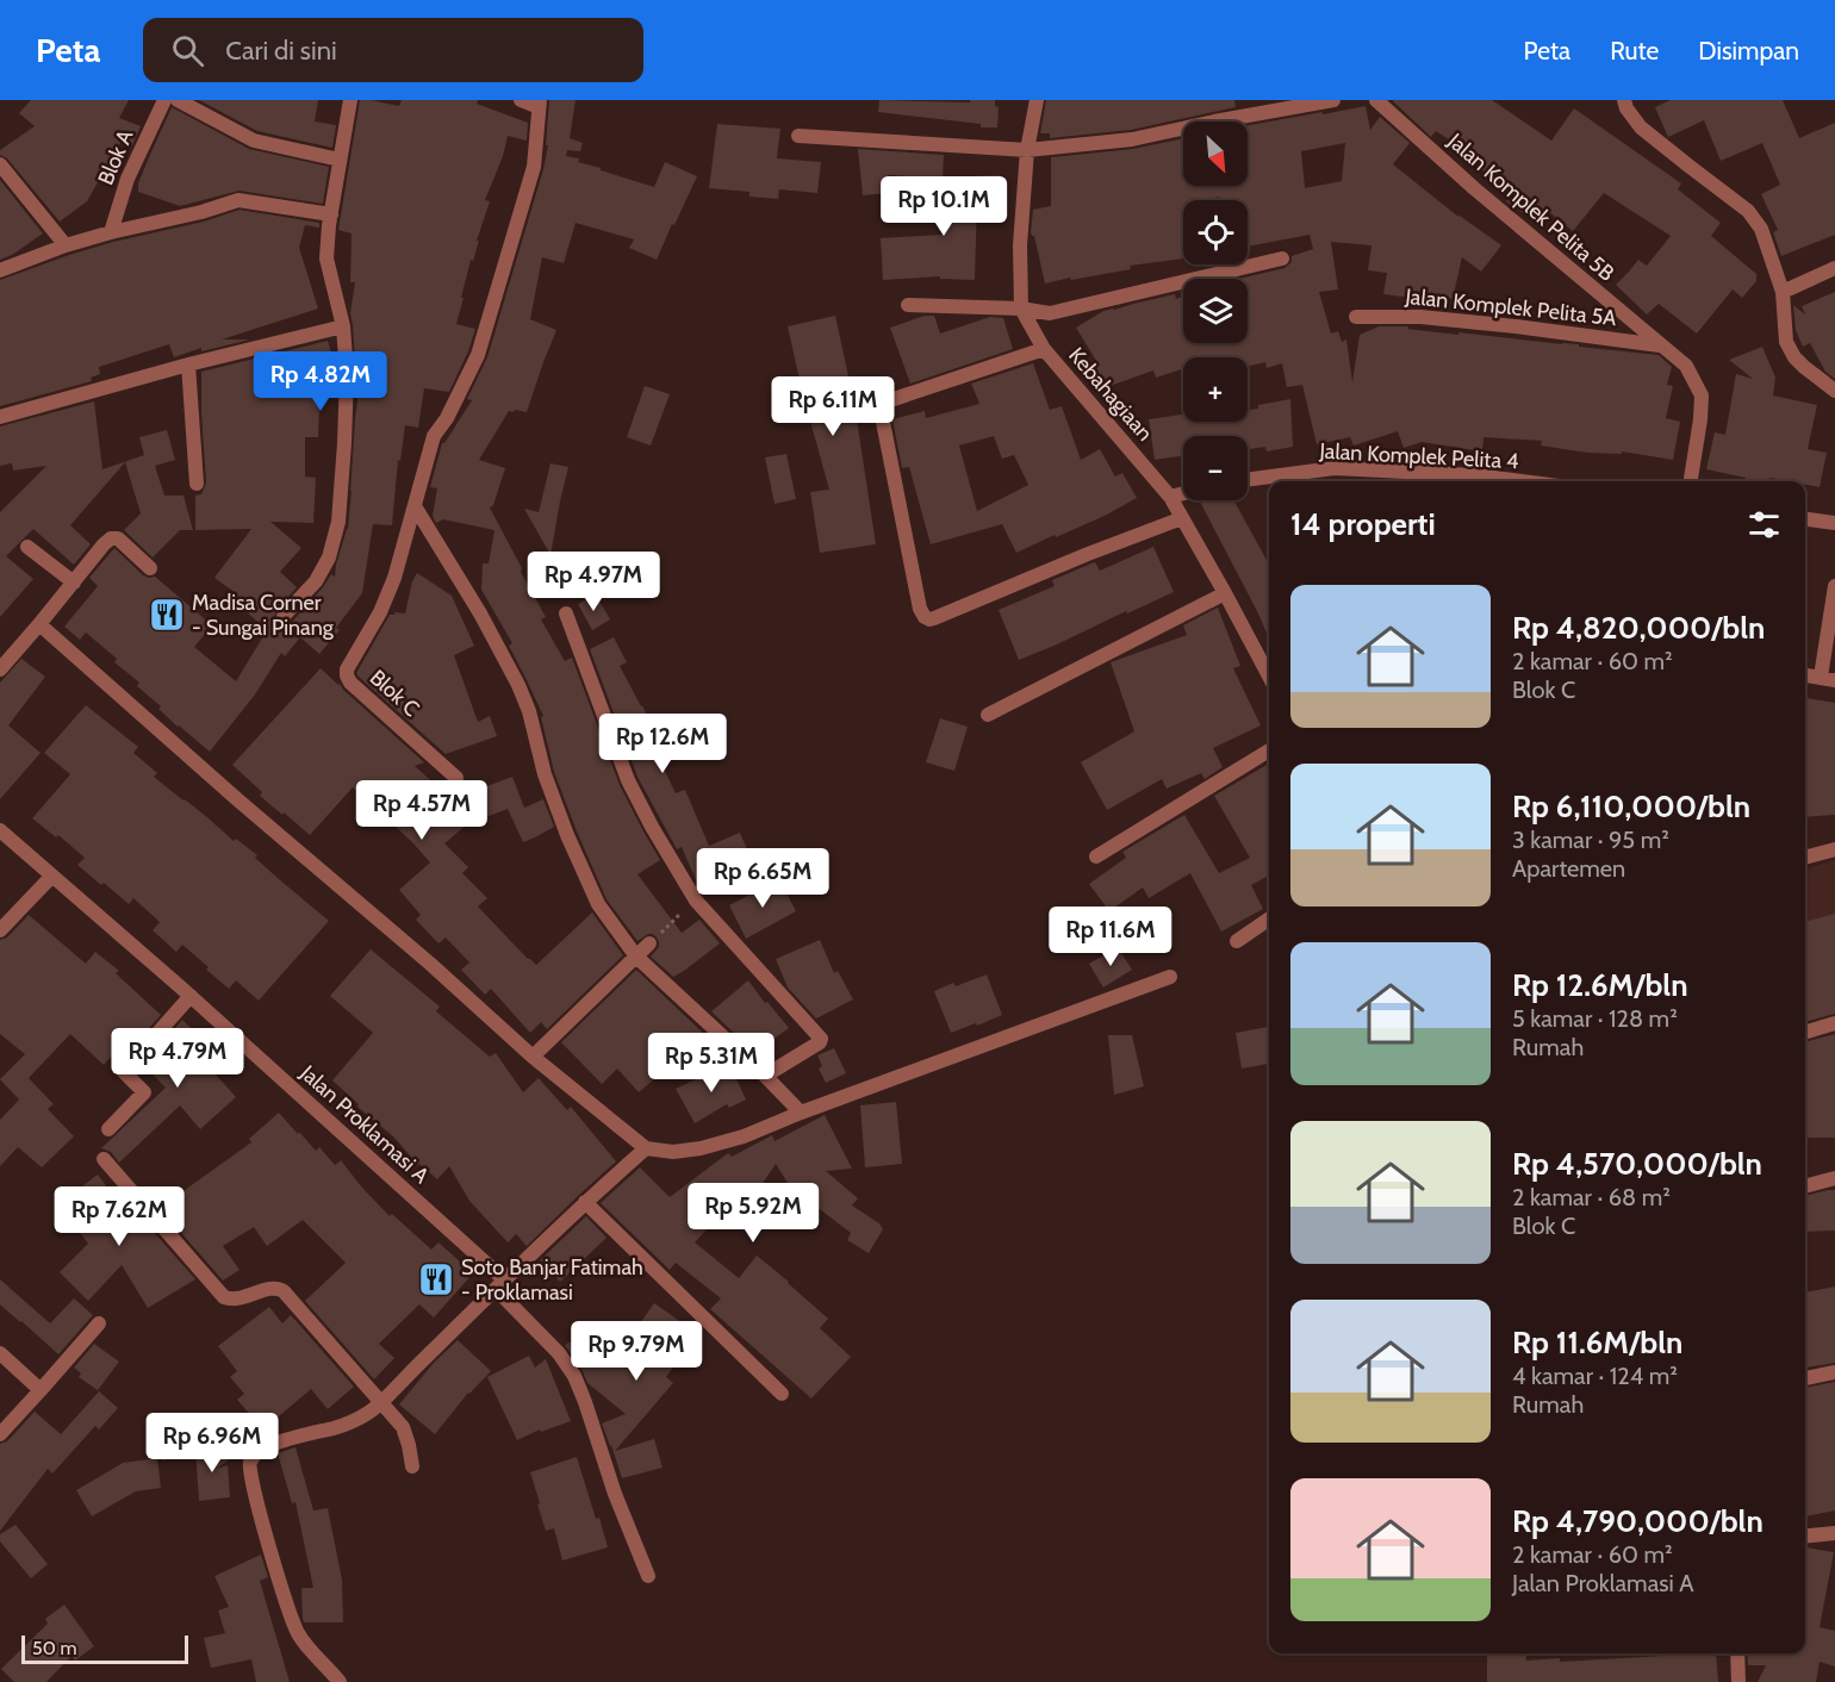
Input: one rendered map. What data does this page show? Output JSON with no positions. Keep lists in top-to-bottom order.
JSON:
{
  "streets": {
    "street": [
      "Blok A",
      "Jalan Komplek Pelita 5B",
      "Jalan Komplek Pelita 5A",
      "Kebahagiaan",
      "Jalan Komplek Pelita 4",
      "Blok C",
      "Jalan Proklamasi A"
    ]
  },
  "crossings": [
    ["Jalan Komplek Pelita 5B", "Jalan Komplek Pelita 5A"]
  ],
  "places": {
    "restaurant": ["Madisa Corner - Sungai Pinang", "Soto Banjar Fatimah - Proklamasi"]
  },
  "scale_bar": "50 m",
  "north": "bottom right",
  "page": {
    "header": "Peta",
    "search": "Cari di sini",
    "nav": ["Peta", "Rute", "Disimpan"],
    "map_buttons": ["+", "−"],
    "price": [
      "Rp 10.1M",
      "Rp 4.82M",
      "Rp 6.11M",
      "Rp 4.97M",
      "Rp 12.6M",
      "Rp 4.57M",
      "Rp 6.65M",
      "Rp 11.6M",
      "Rp 4.79M",
      "Rp 5.31M",
      "Rp 5.92M",
      "Rp 7.62M",
      "Rp 9.79M",
      "Rp 6.96M"
    ],
    "heading": "14 properti",
    "list": [
      {
        "name": "Rp 4,820,000/bln",
        "note": "2 kamar · 60 m² · Blok C"
      },
      {
        "name": "Rp 6,110,000/bln",
        "note": "3 kamar · 95 m² · Apartemen"
      },
      {
        "name": "Rp 12.6M/bln",
        "note": "5 kamar · 128 m² · Rumah"
      },
      {
        "name": "Rp 4,570,000/bln",
        "note": "2 kamar · 68 m² · Blok C"
      },
      {
        "name": "Rp 11.6M/bln",
        "note": "4 kamar · 124 m² · Rumah"
      },
      {
        "name": "Rp 4,790,000/bln",
        "note": "2 kamar · 60 m² · Jalan Proklamasi A"
      }
    ],
    "scale": "50 m"
  }
}
